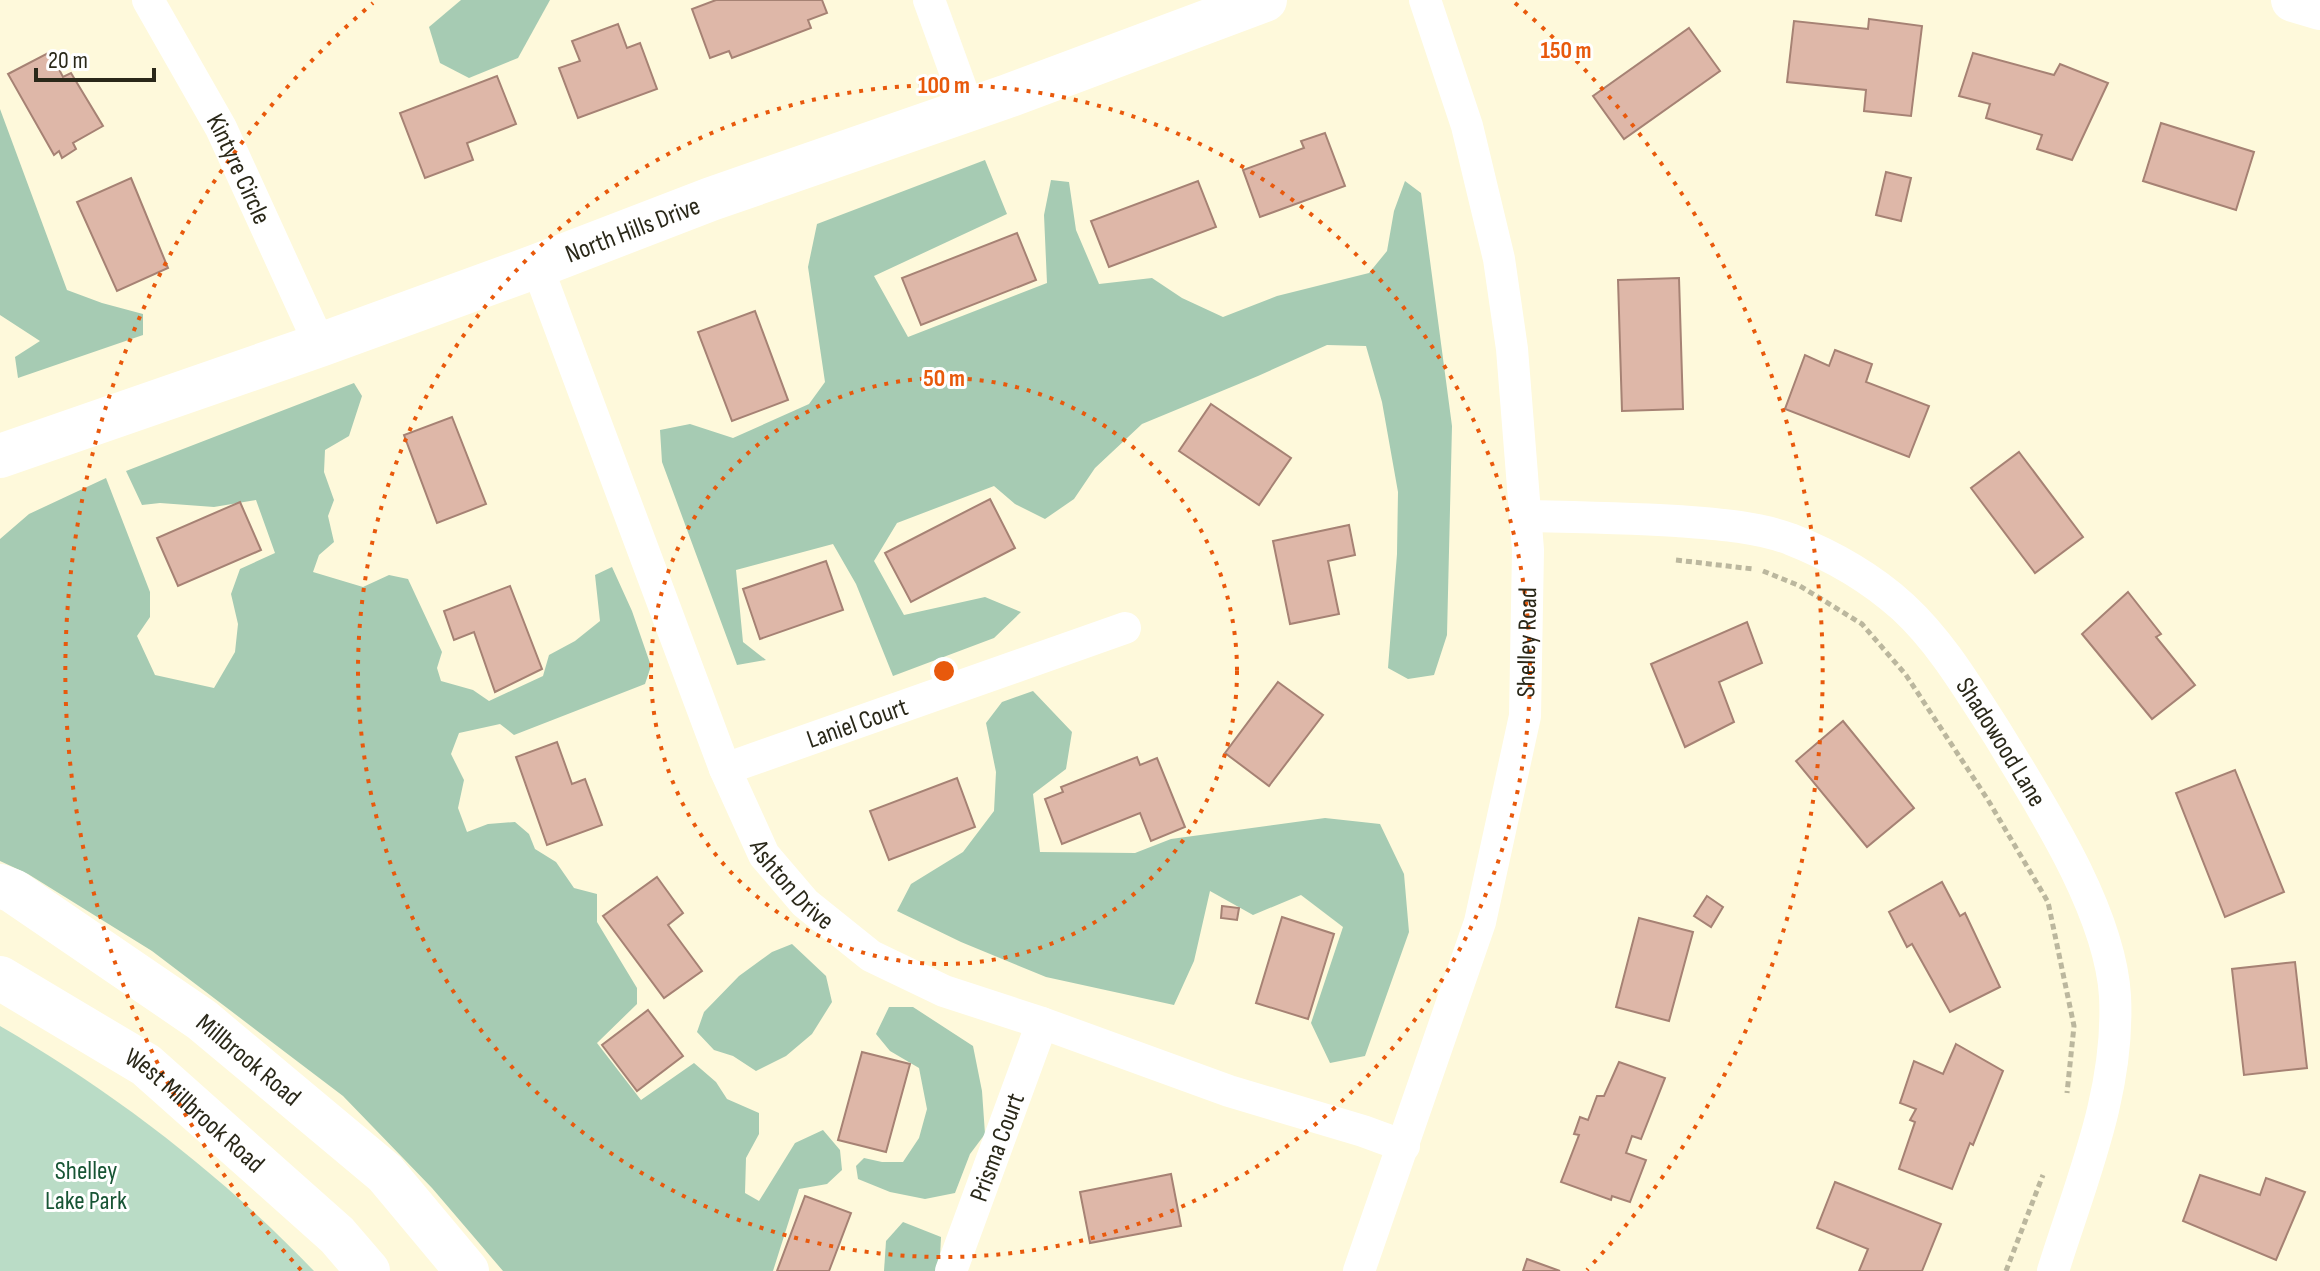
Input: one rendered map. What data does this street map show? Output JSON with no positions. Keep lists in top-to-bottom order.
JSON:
{
  "streets": {
    "main road": ["North Hills Drive", "Millbrook Road", "West Millbrook Road"],
    "street": [
      "Kintyre Circle",
      "Shelley Road",
      "Laniel Court",
      "Shadowood Lane",
      "Ashton Drive",
      "Prisma Court"
    ]
  },
  "crossings": [
    ["Kintyre Circle", "North Hills Drive"],
    ["North Hills Drive", "Ashton Drive"],
    ["Shelley Road", "Shadowood Lane"],
    ["Shelley Road", "Ashton Drive"],
    ["Laniel Court", "Ashton Drive"],
    ["Ashton Drive", "Prisma Court"]
  ],
  "parks": ["Shelley Lake Park"],
  "scale_bar": "20 m",
  "rings": ["150 m", "100 m", "50 m"]
}
